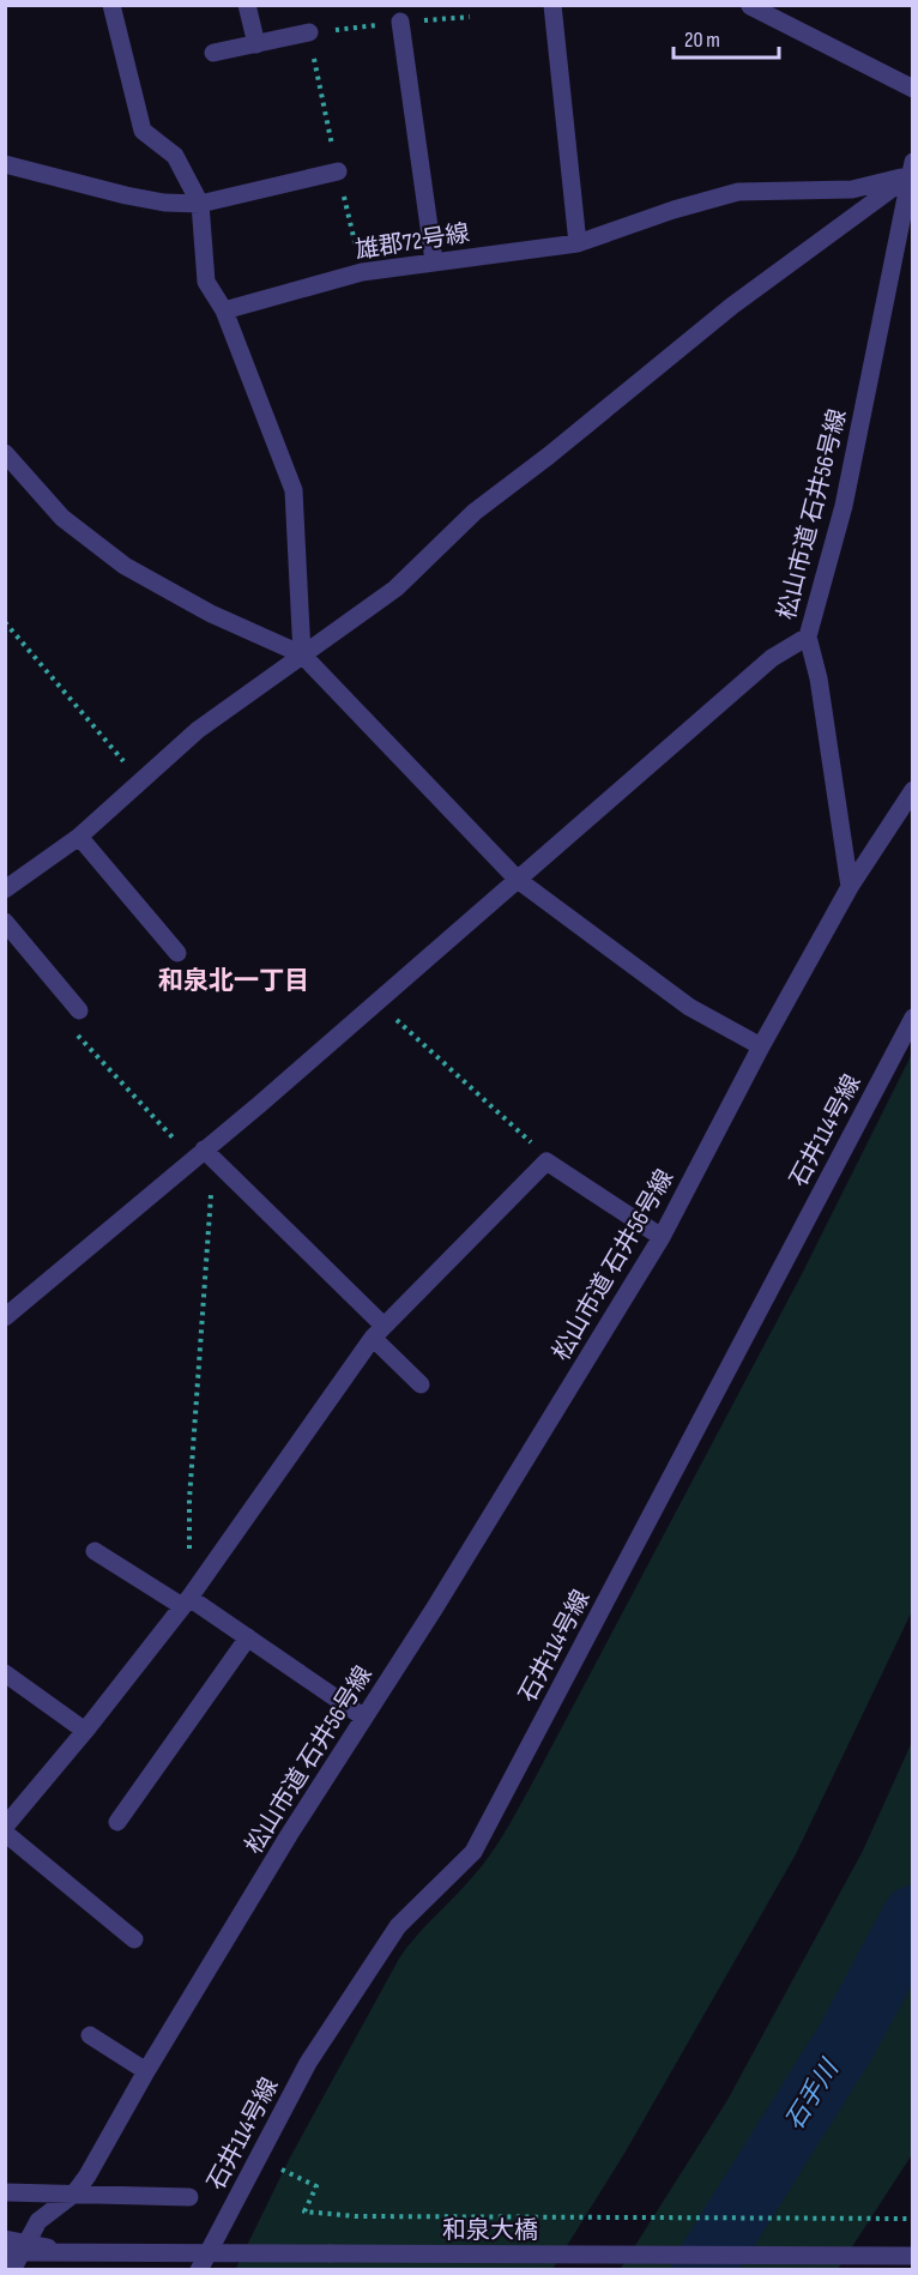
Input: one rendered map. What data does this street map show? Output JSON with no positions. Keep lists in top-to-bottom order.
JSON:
{
  "streets": {
    "street": [
      "雄郡72号線",
      "松山市道 石井56号線",
      "石井114号線",
      "和泉大橋"
    ]
  },
  "crossings": [
    ["雄郡72号線", "松山市道 石井56号線"]
  ],
  "districts": ["和泉北一丁目"],
  "water": ["石手川"],
  "scale_bar": "20 m"
}
